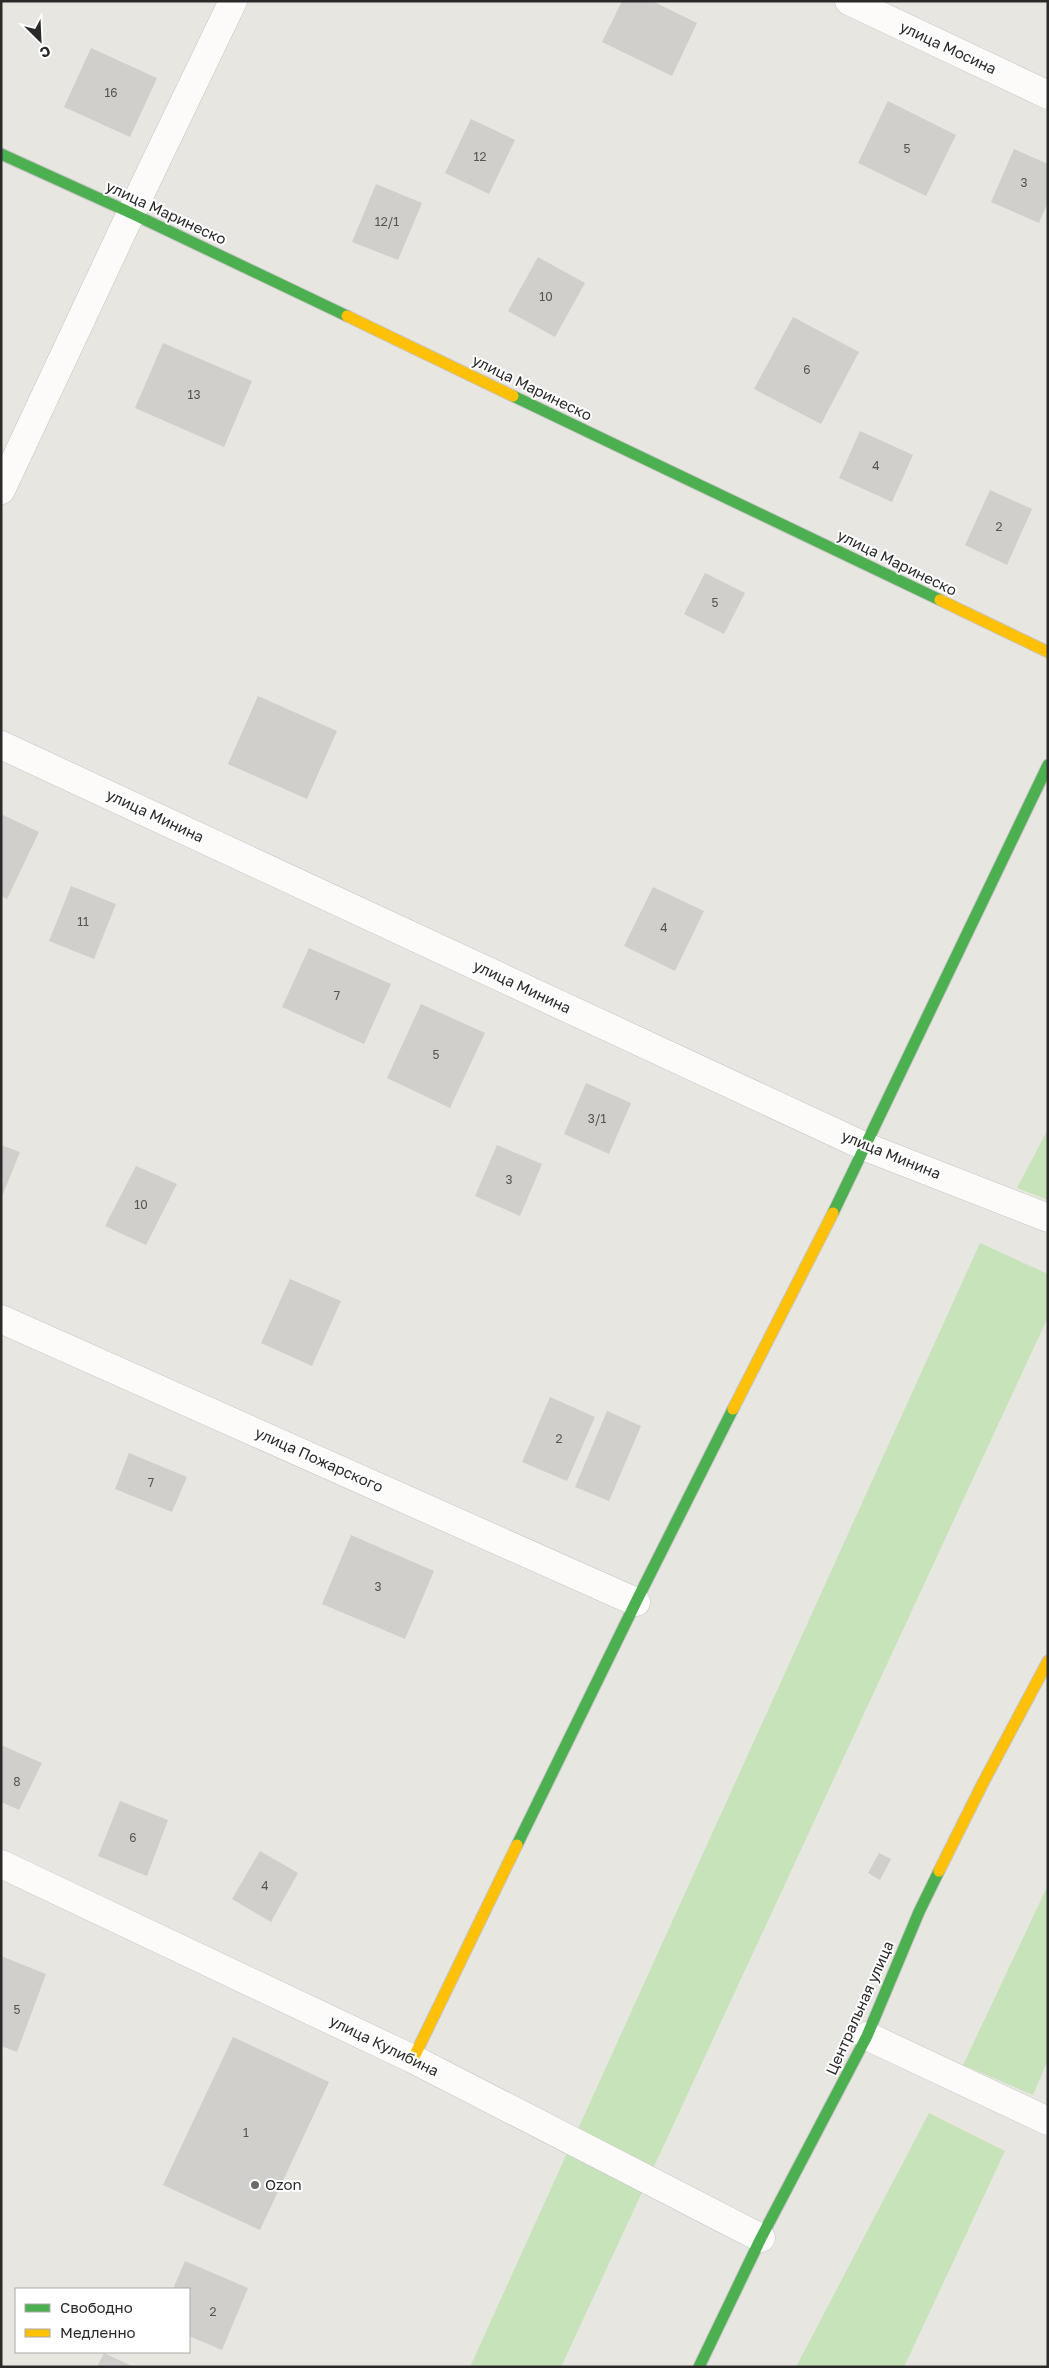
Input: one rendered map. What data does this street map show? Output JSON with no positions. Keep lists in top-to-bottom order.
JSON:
{
  "streets": {
    "street": [
      "улица Мосина",
      "улица Маринеско",
      "улица Минина",
      "улица Пожарского",
      "Центральная улица",
      "улица Кулибина"
    ]
  },
  "crossings": [
    ["Центральная улица", "улица Кулибина"]
  ],
  "places": ["Ozon"],
  "house_numbers": [
    "16",
    "5",
    "12",
    "3",
    "12/1",
    "10",
    "6",
    "13",
    "4",
    "2",
    "5",
    "11",
    "4",
    "7",
    "5",
    "3/1",
    "3",
    "10",
    "2",
    "7",
    "3",
    "8",
    "6",
    "4",
    "5",
    "1",
    "2"
  ],
  "legend": ["Свободно", "Медленно"],
  "north": "bottom right"
}
